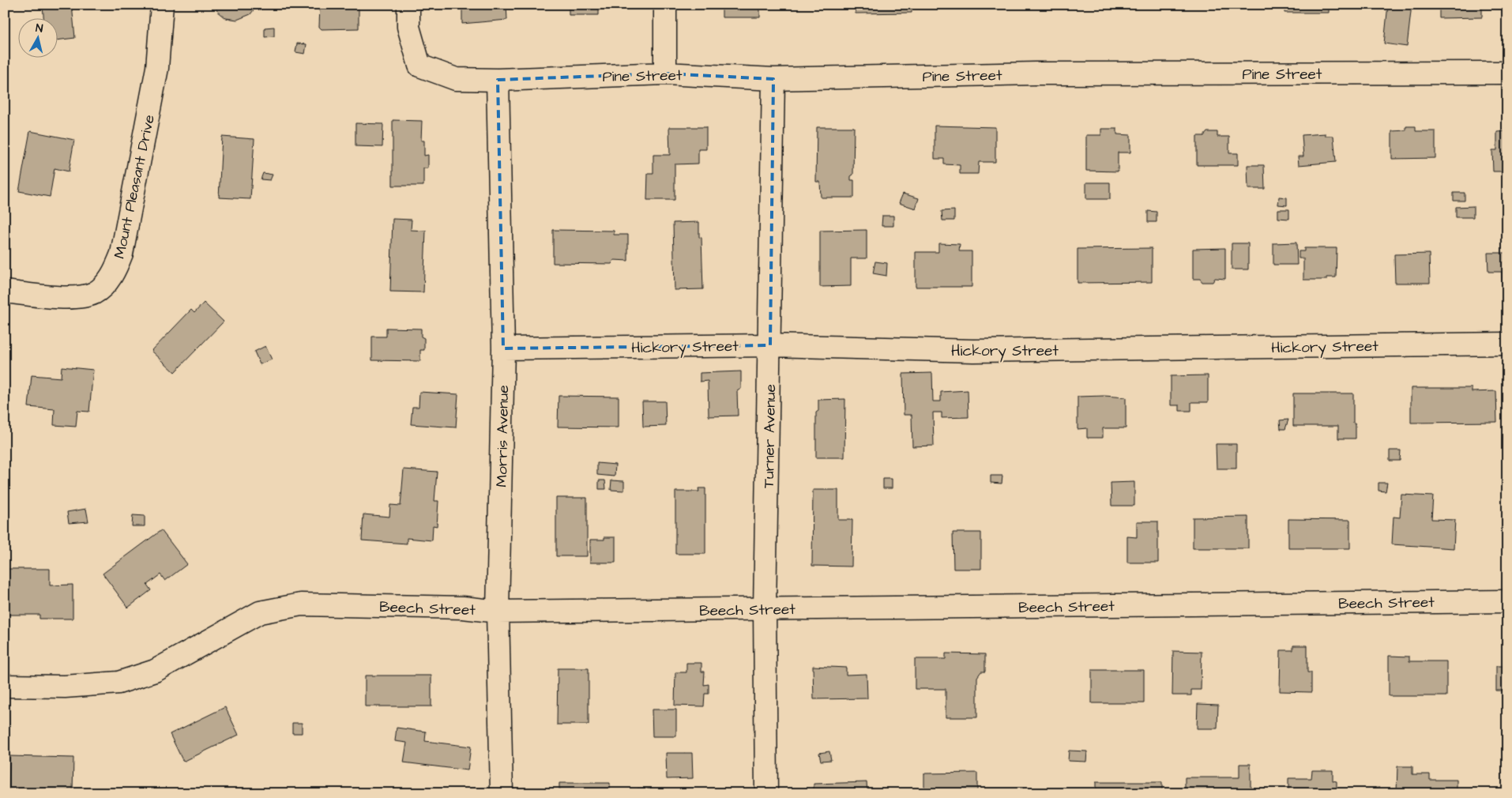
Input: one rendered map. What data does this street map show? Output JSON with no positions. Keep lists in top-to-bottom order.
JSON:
{
  "streets": {
    "street": [
      "Pine Street",
      "Mount Pleasant Drive",
      "Hickory Street",
      "Morris Avenue",
      "Turner Avenue",
      "Beech Street"
    ]
  },
  "crossings": [
    ["Pine Street", "Morris Avenue"],
    ["Pine Street", "Turner Avenue"],
    ["Hickory Street", "Morris Avenue"],
    ["Hickory Street", "Turner Avenue"],
    ["Morris Avenue", "Beech Street"],
    ["Turner Avenue", "Beech Street"]
  ],
  "north": "top"
}
